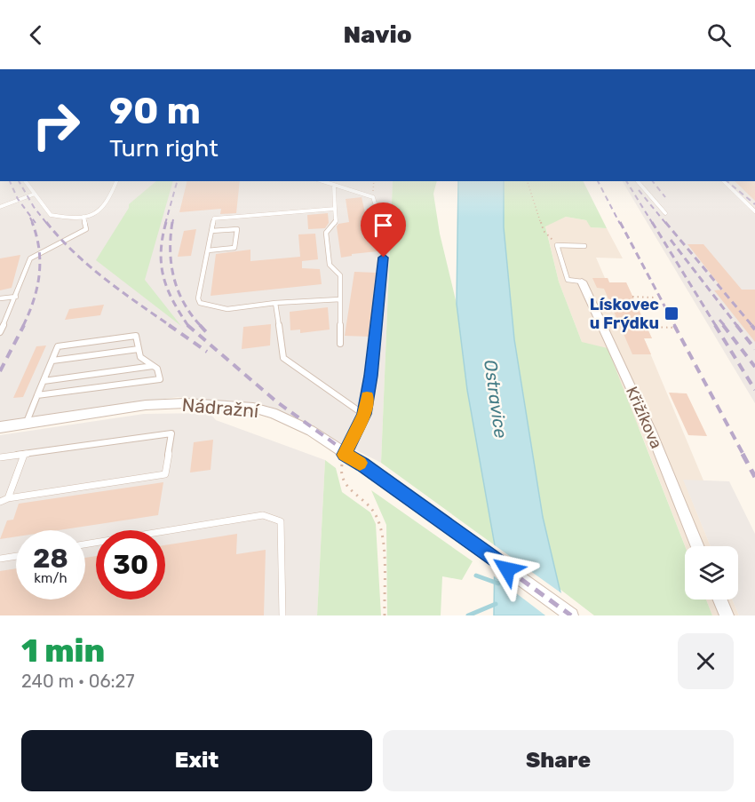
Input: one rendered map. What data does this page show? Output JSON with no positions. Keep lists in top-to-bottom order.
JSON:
{
  "streets": {
    "street": ["Nádražní", "Křižíkova"]
  },
  "water": ["Ostravice"],
  "places": {
    "transit": ["Lískovec u Frýdku"]
  },
  "page": {
    "header": "Navio",
    "turn": ["90 m", "Turn right"],
    "speed": "28 km/h",
    "limit": "30",
    "heading": ["1 min", "240 m · 06:27"],
    "buttons": ["Exit", "Share"]
  }
}
